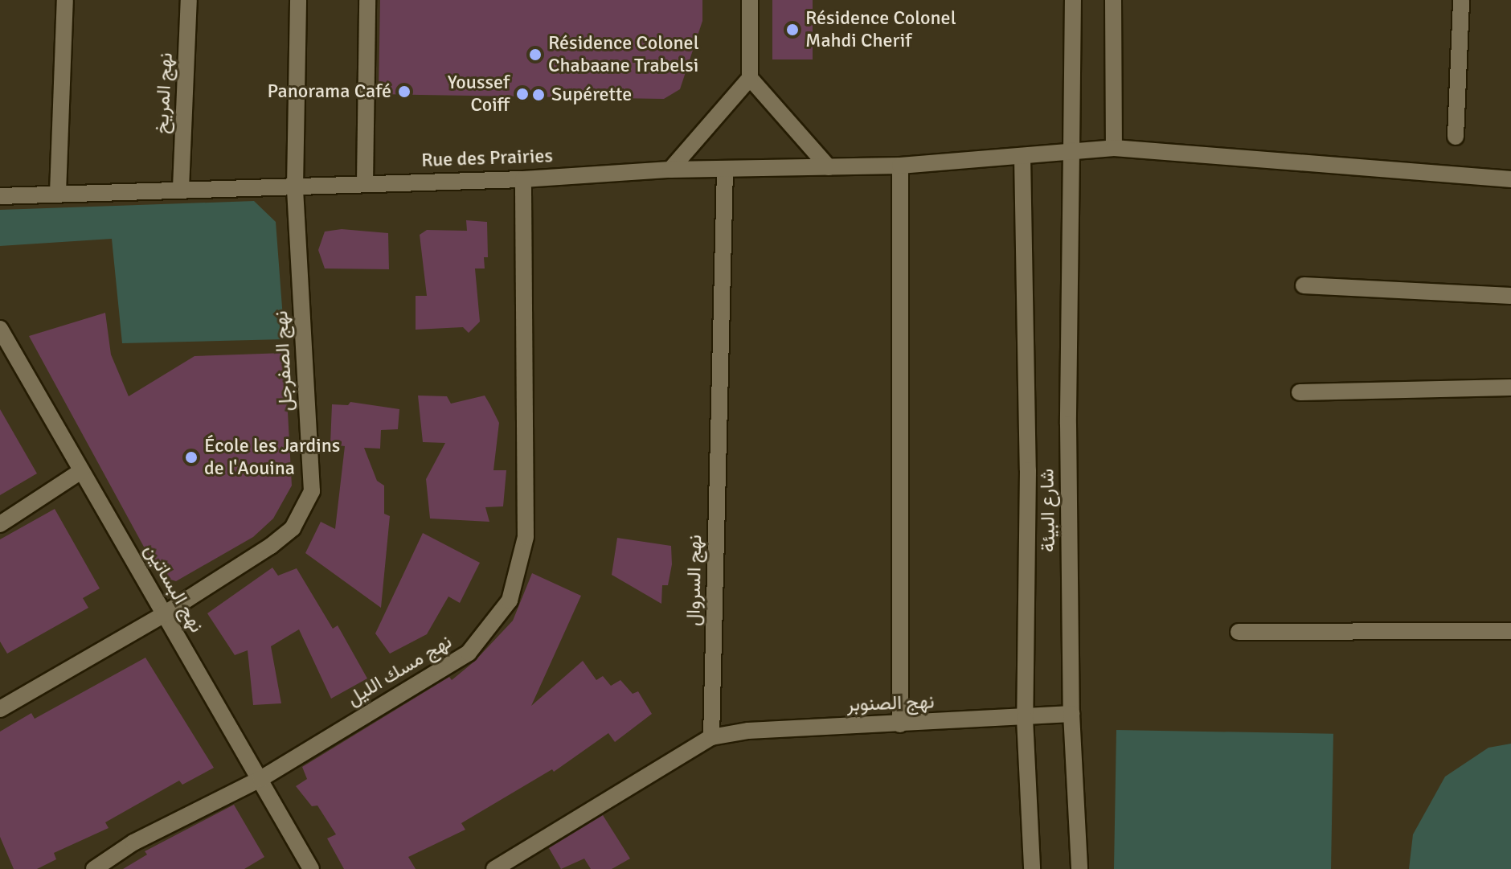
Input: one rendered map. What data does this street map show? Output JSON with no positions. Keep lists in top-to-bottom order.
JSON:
{
  "streets": {
    "street": [
      "نهج المريخ",
      "Rue des Prairies",
      "نهج الصفرجل",
      "شارع البيئة",
      "نهج السروال",
      "نهج البساتين",
      "نهج مسك الليل",
      "نهج الصنوبر"
    ]
  },
  "crossings": [
    ["نهج المريخ", "Rue des Prairies"],
    ["Rue des Prairies", "نهج الصفرجل"],
    ["Rue des Prairies", "شارع البيئة"],
    ["Rue des Prairies", "نهج السروال"],
    ["Rue des Prairies", "نهج مسك الليل"],
    ["نهج الصفرجل", "نهج البساتين"],
    ["شارع البيئة", "نهج الصنوبر"],
    ["نهج السروال", "نهج الصنوبر"],
    ["نهج البساتين", "نهج مسك الليل"]
  ],
  "places": [
    "Résidence Colonel Mahdi Cherif",
    "Résidence Colonel Chabaane Trabelsi",
    "Panorama Café",
    "Youssef Coiff",
    "Supérette",
    "École les Jardins de l'Aouina"
  ]
}
